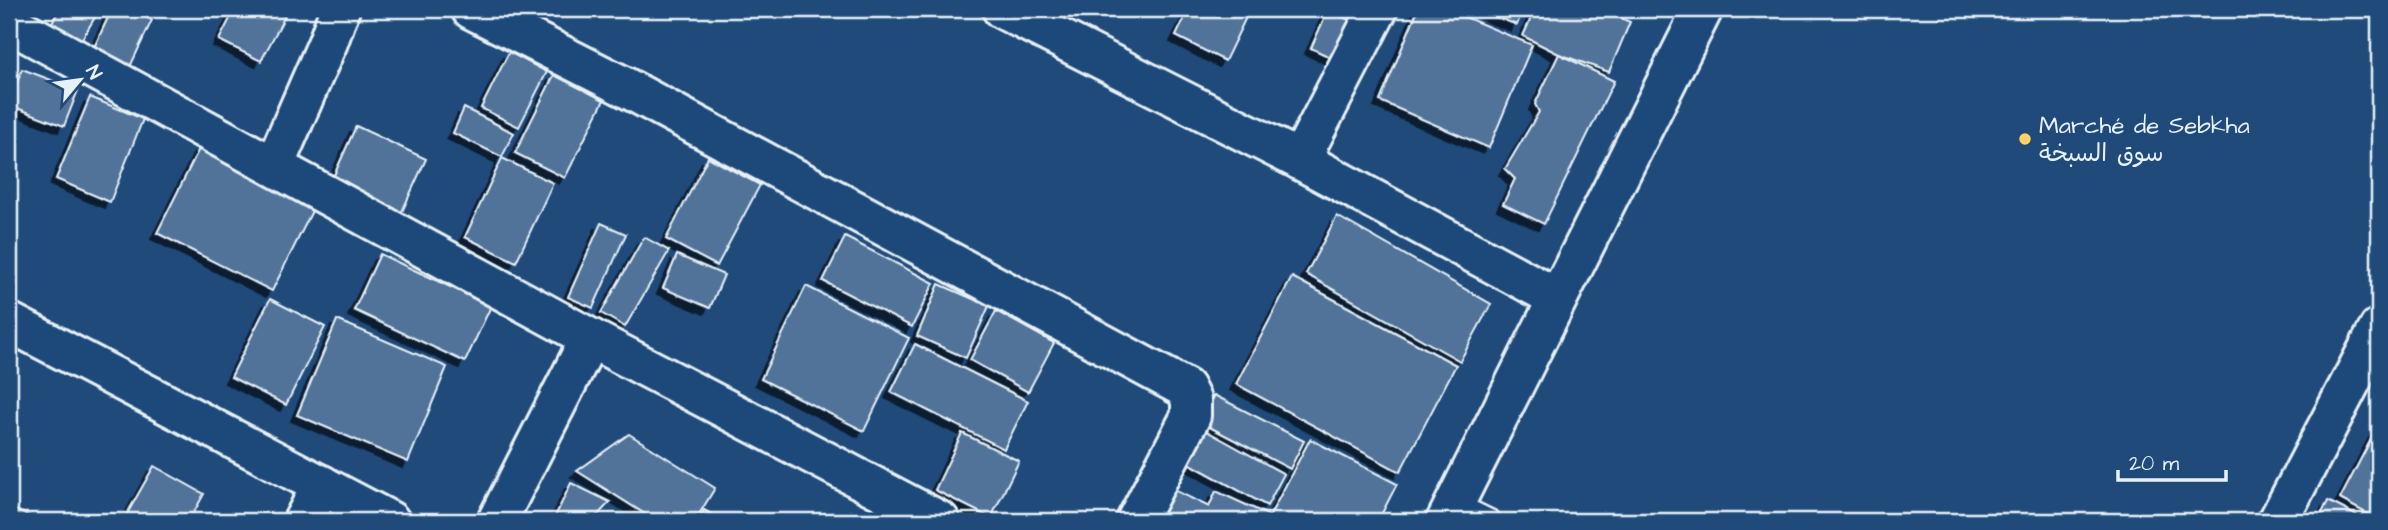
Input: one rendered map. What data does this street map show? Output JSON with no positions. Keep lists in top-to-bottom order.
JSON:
{
  "places": ["Marché de Sebkha سوق السبخة"],
  "scale_bar": "20 m",
  "north": "top right"
}
